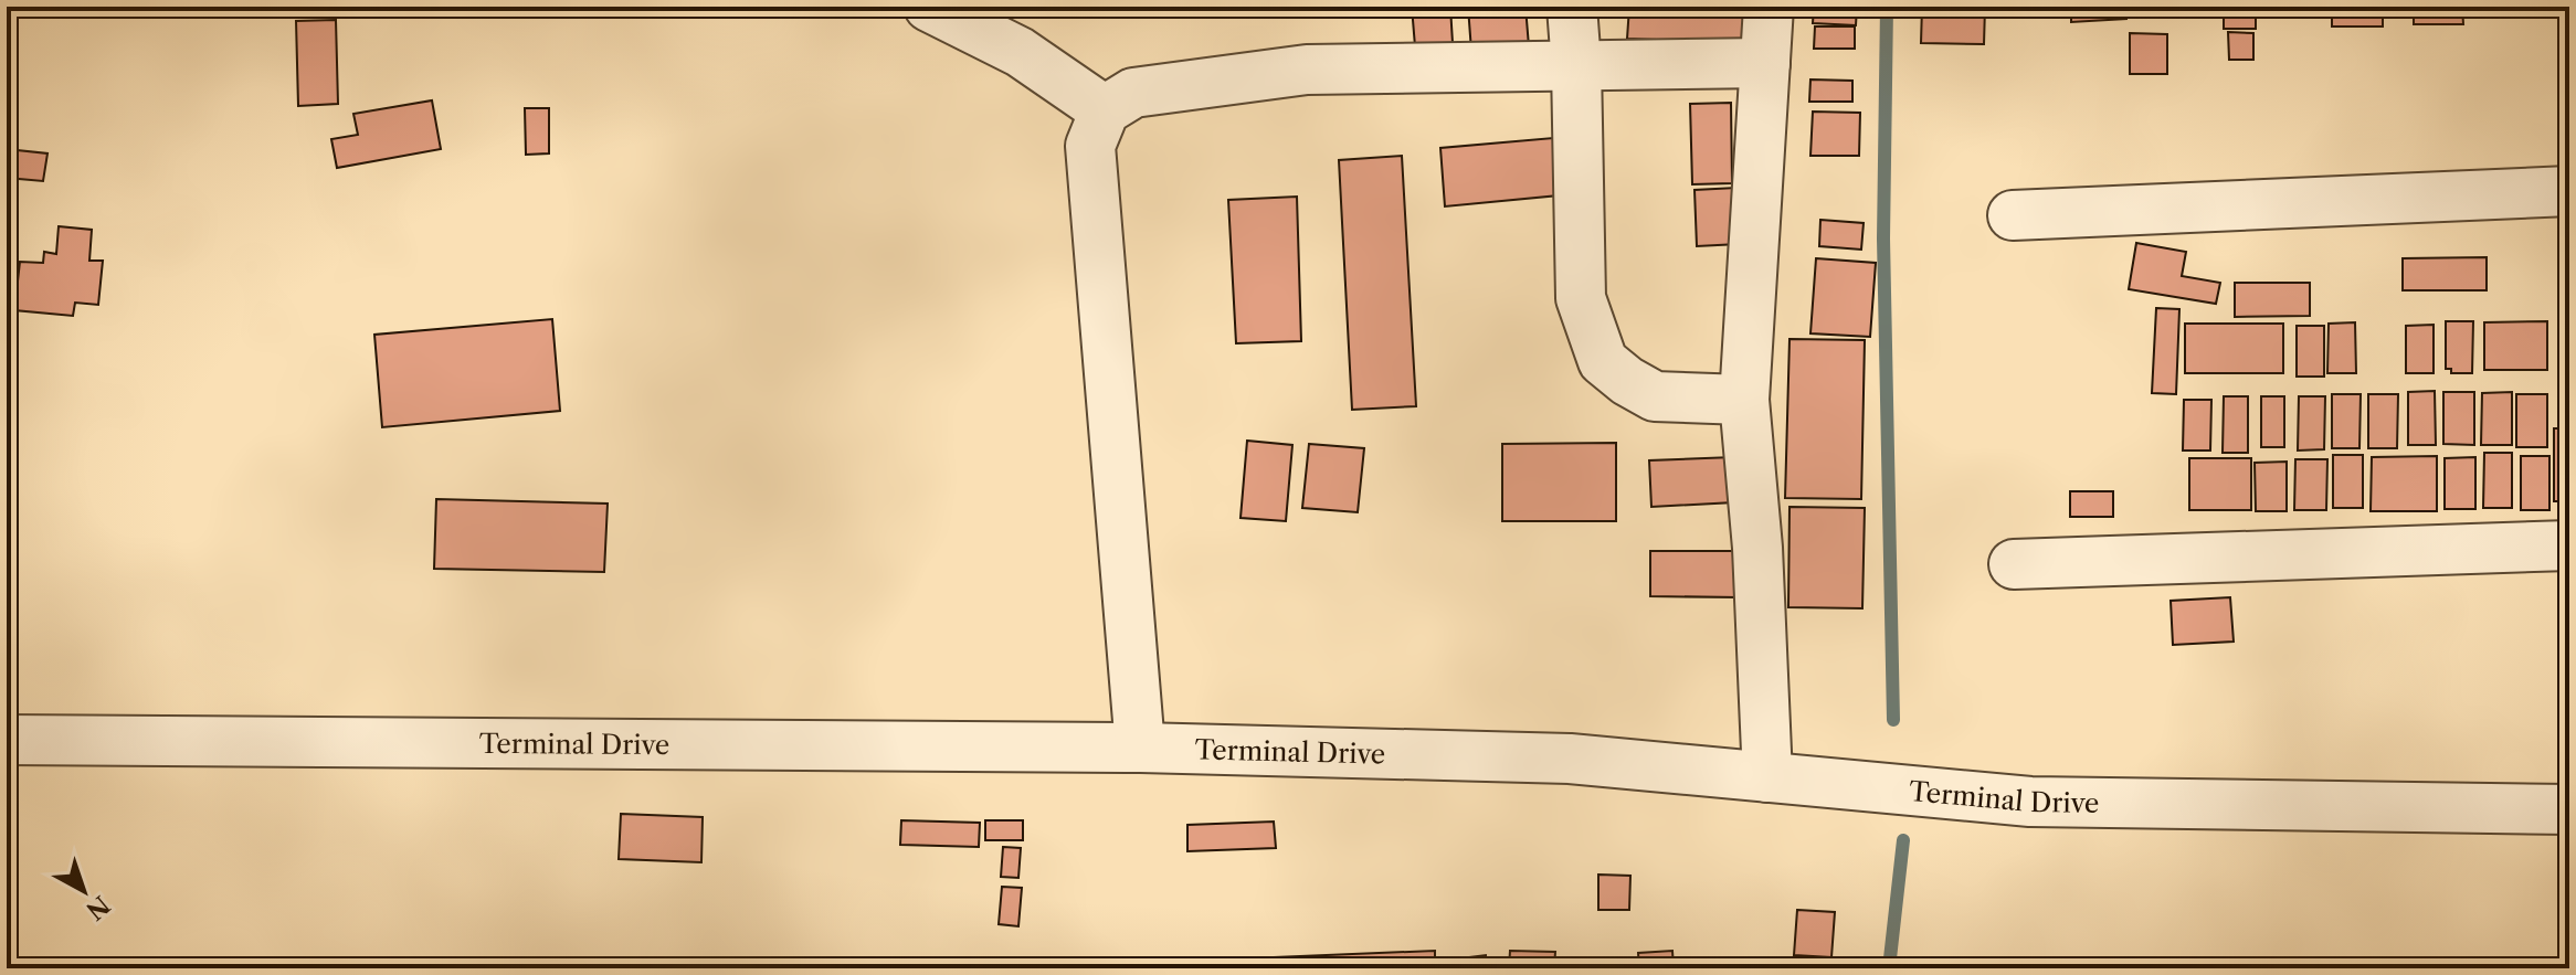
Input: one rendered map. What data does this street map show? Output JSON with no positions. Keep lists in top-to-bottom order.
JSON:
{
  "streets": {
    "street": ["Terminal Drive"]
  },
  "north": "bottom right"
}
